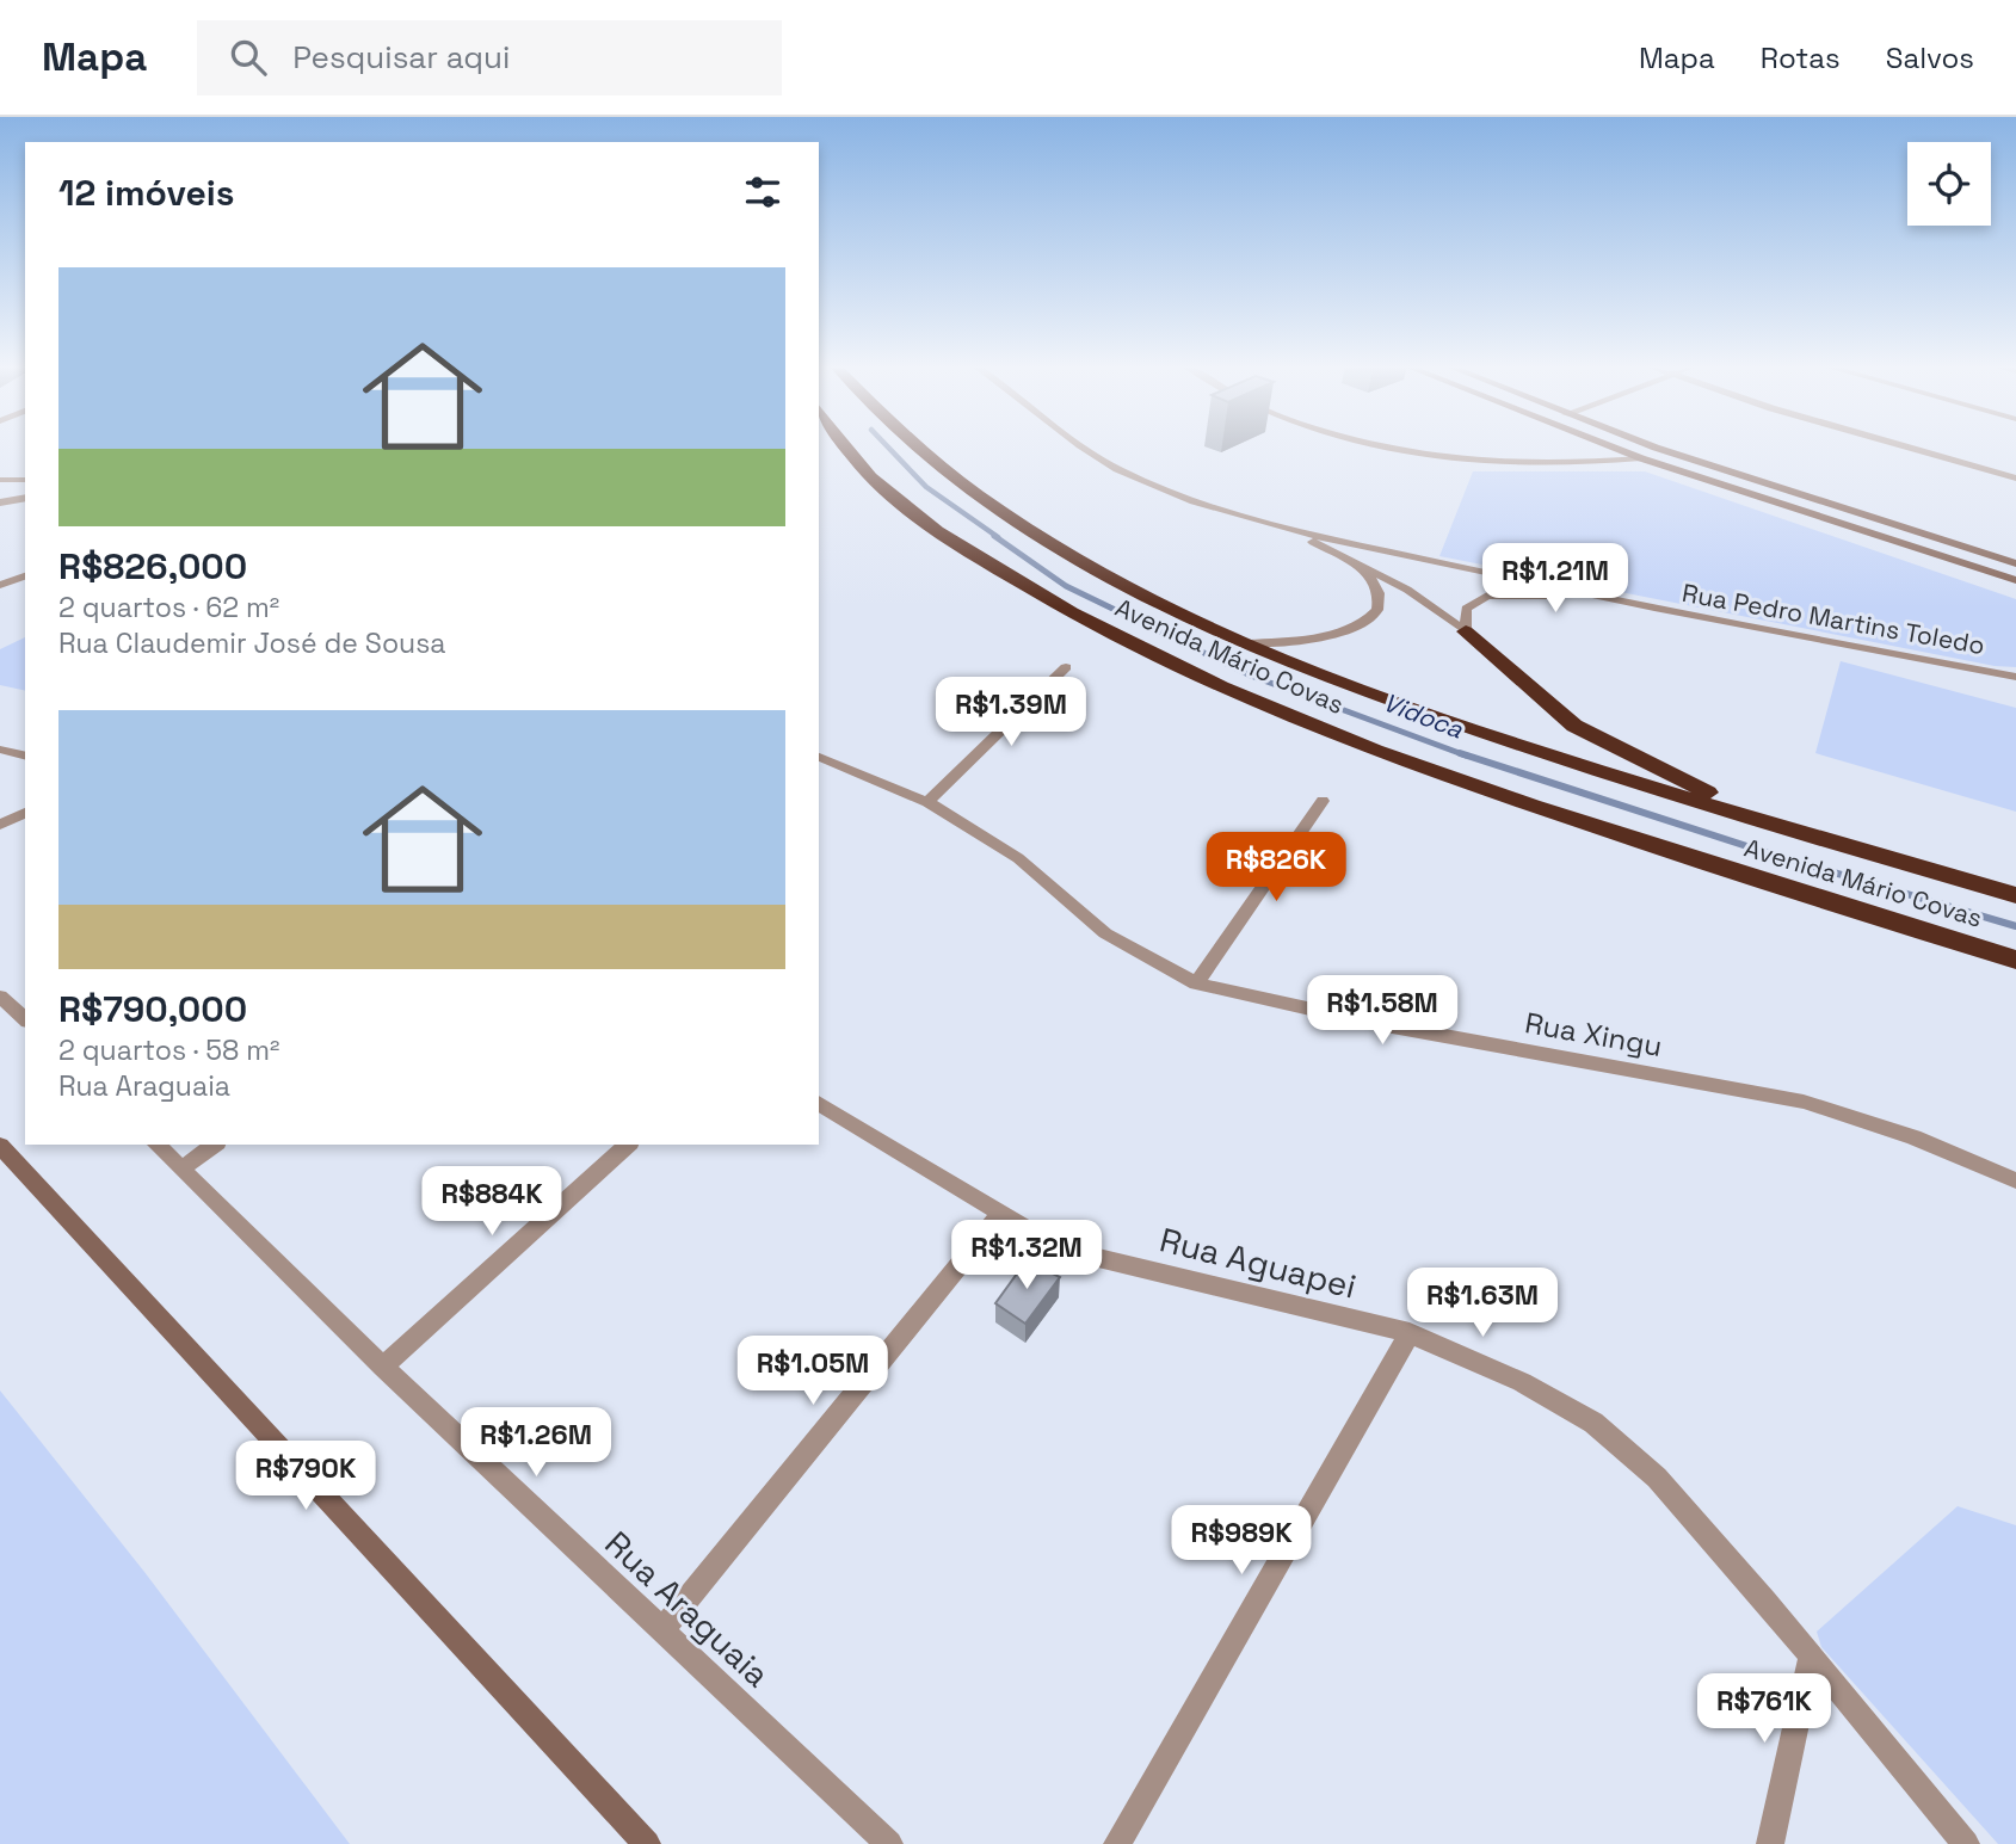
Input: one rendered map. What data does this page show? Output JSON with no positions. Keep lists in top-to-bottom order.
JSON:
{
  "streets": {
    "highway": ["Avenida Mário Covas"],
    "street": [
      "Rua Pedro Martins Toledo",
      "Rua Xingu",
      "Rua Aguapei",
      "Rua Araguaia"
    ]
  },
  "water": ["Vidoca"],
  "page": {
    "header": "Mapa",
    "search": "Pesquisar aqui",
    "nav": ["Mapa", "Rotas", "Salvos"],
    "heading": "12 imóveis",
    "list": [
      {
        "name": "R$826,000",
        "note": "2 quartos · 62 m² · Rua Claudemir José de Sousa"
      },
      {
        "name": "R$790,000",
        "note": "2 quartos · 58 m² · Rua Araguaia"
      }
    ],
    "price": [
      "R$1.21M",
      "R$1.39M",
      "R$826K",
      "R$1.58M",
      "R$884K",
      "R$1.32M",
      "R$1.63M",
      "R$1.05M",
      "R$1.26M",
      "R$790K",
      "R$989K",
      "R$761K"
    ]
  }
}
